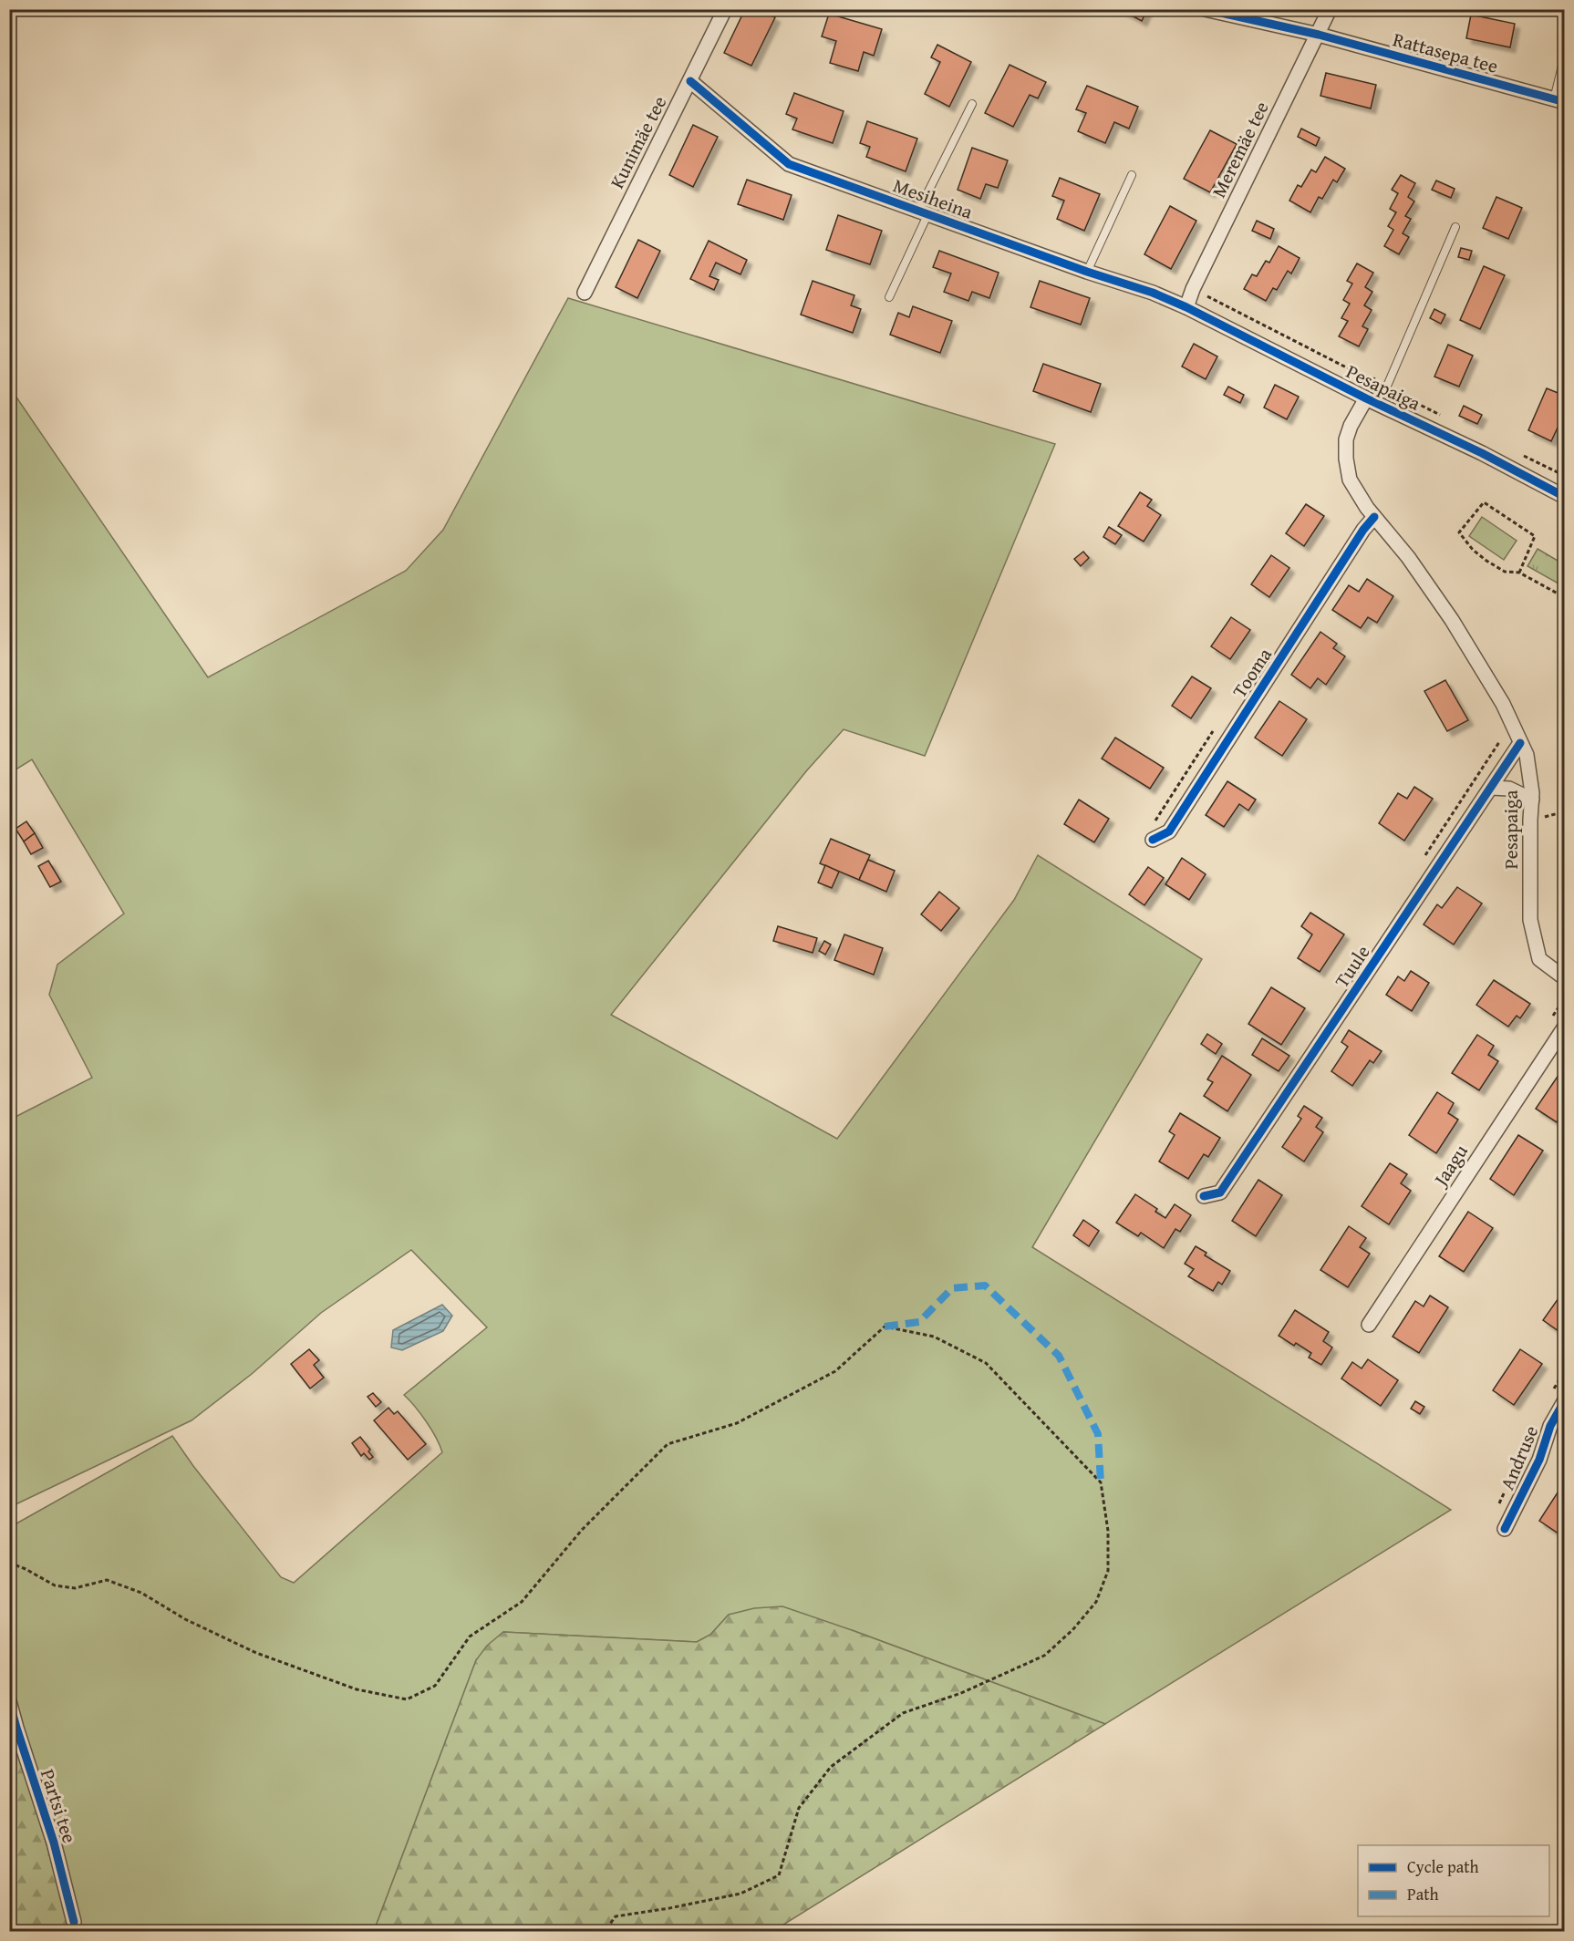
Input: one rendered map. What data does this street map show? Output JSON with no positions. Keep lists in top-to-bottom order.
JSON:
{
  "streets": {
    "street": [
      "Rattasepa tee",
      "Kunimäe tee",
      "Meremäe tee",
      "Mesiheina",
      "Pesapaiga",
      "Tooma",
      "Tuule",
      "Jaagu",
      "Andruse",
      "Partsi tee"
    ]
  },
  "crossings": [
    ["Rattasepa tee", "Meremäe tee"],
    ["Kunimäe tee", "Mesiheina"],
    ["Meremäe tee", "Mesiheina"],
    ["Meremäe tee", "Pesapaiga"],
    ["Mesiheina", "Pesapaiga"],
    ["Pesapaiga", "Tooma"],
    ["Pesapaiga", "Tuule"]
  ],
  "legend": ["Cycle path", "Path"]
}
